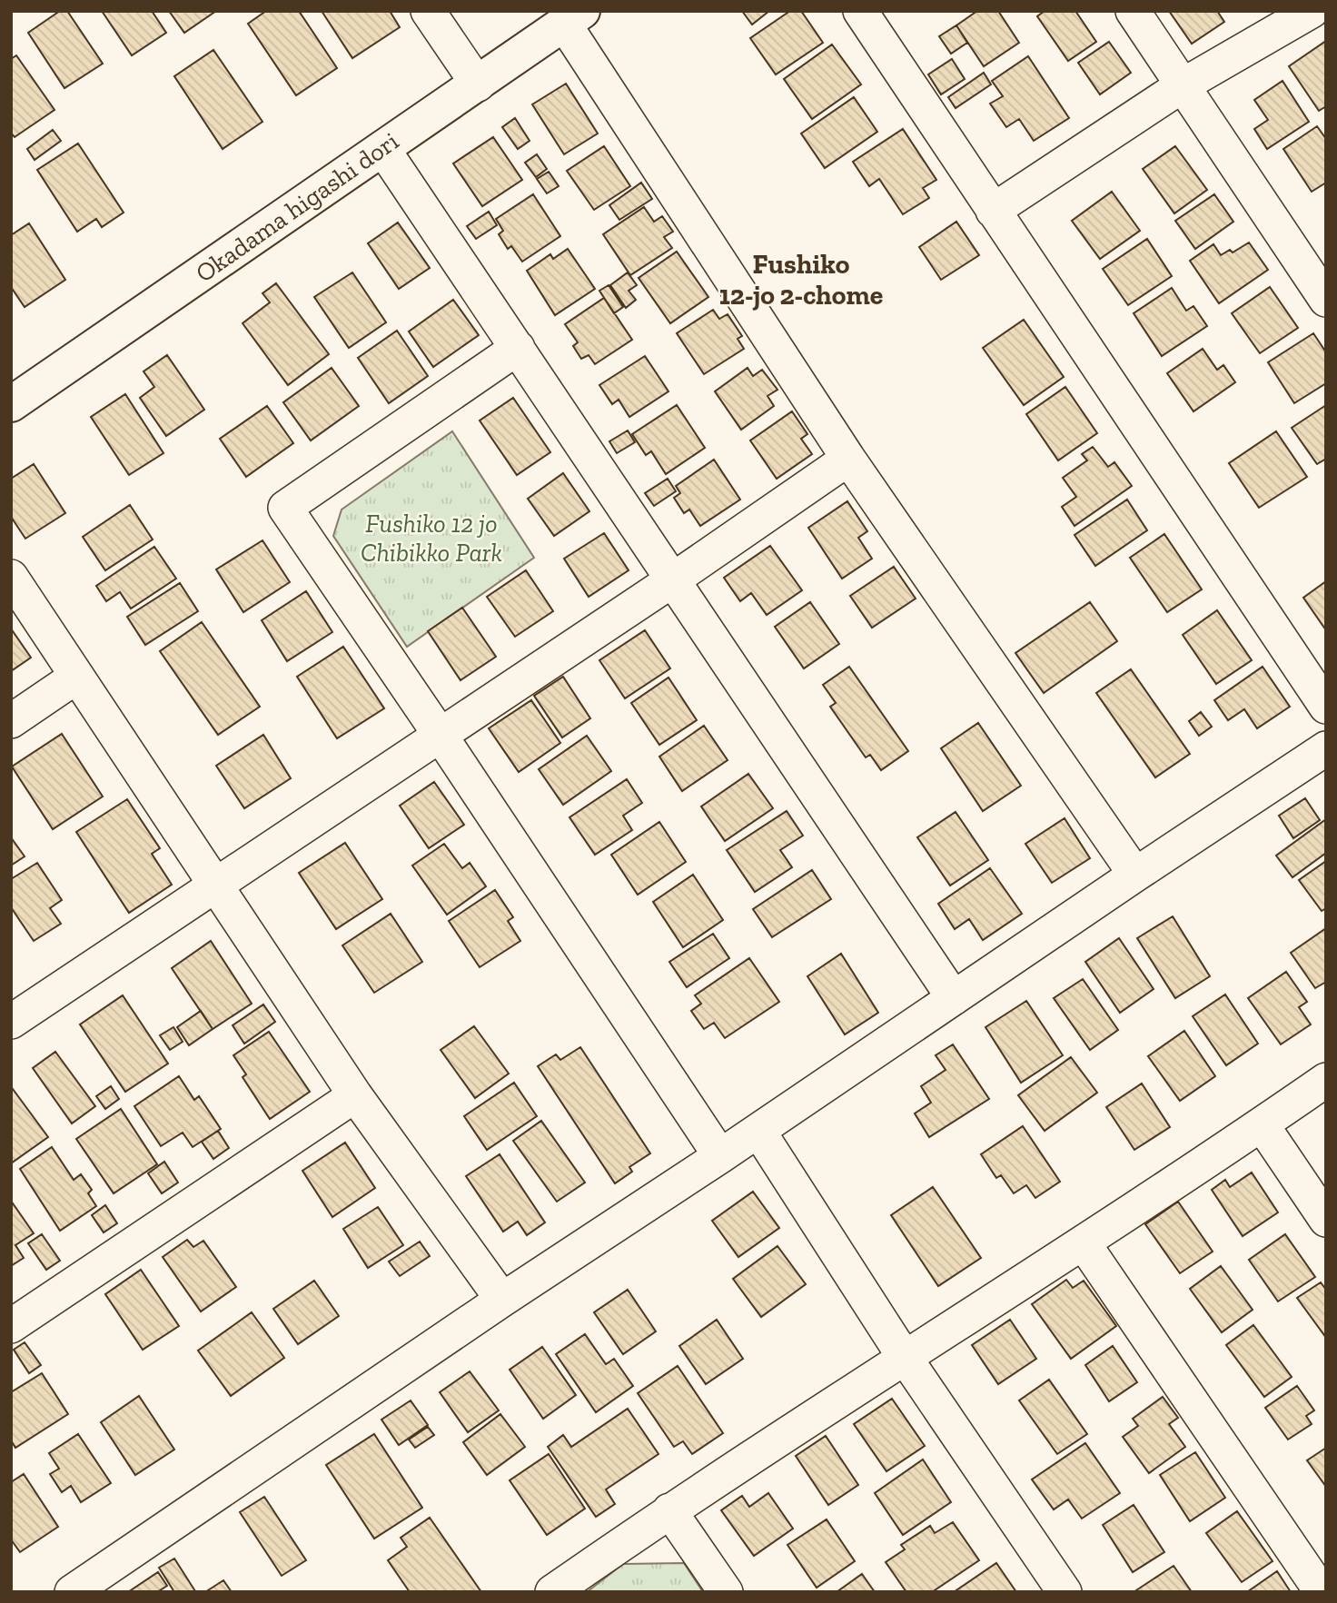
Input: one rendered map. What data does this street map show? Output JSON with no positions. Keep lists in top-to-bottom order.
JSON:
{
  "streets": {
    "street": ["Okadama higashi dori"]
  },
  "districts": ["Fushiko 12-jo 2-chome"],
  "parks": ["Fushiko 12 jo Chibikko Park"]
}
